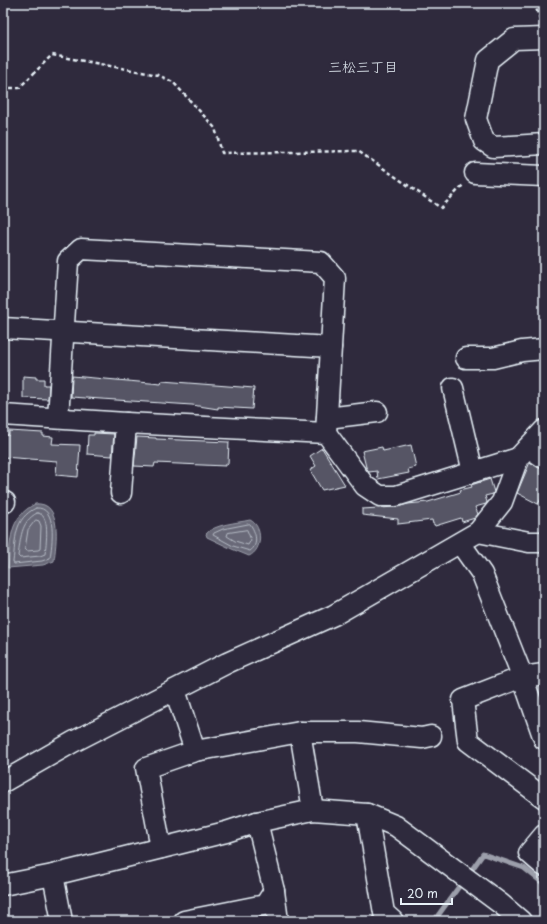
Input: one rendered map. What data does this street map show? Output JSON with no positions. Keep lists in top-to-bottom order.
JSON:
{
  "districts": ["三松三丁目"],
  "scale_bar": "20 m"
}
